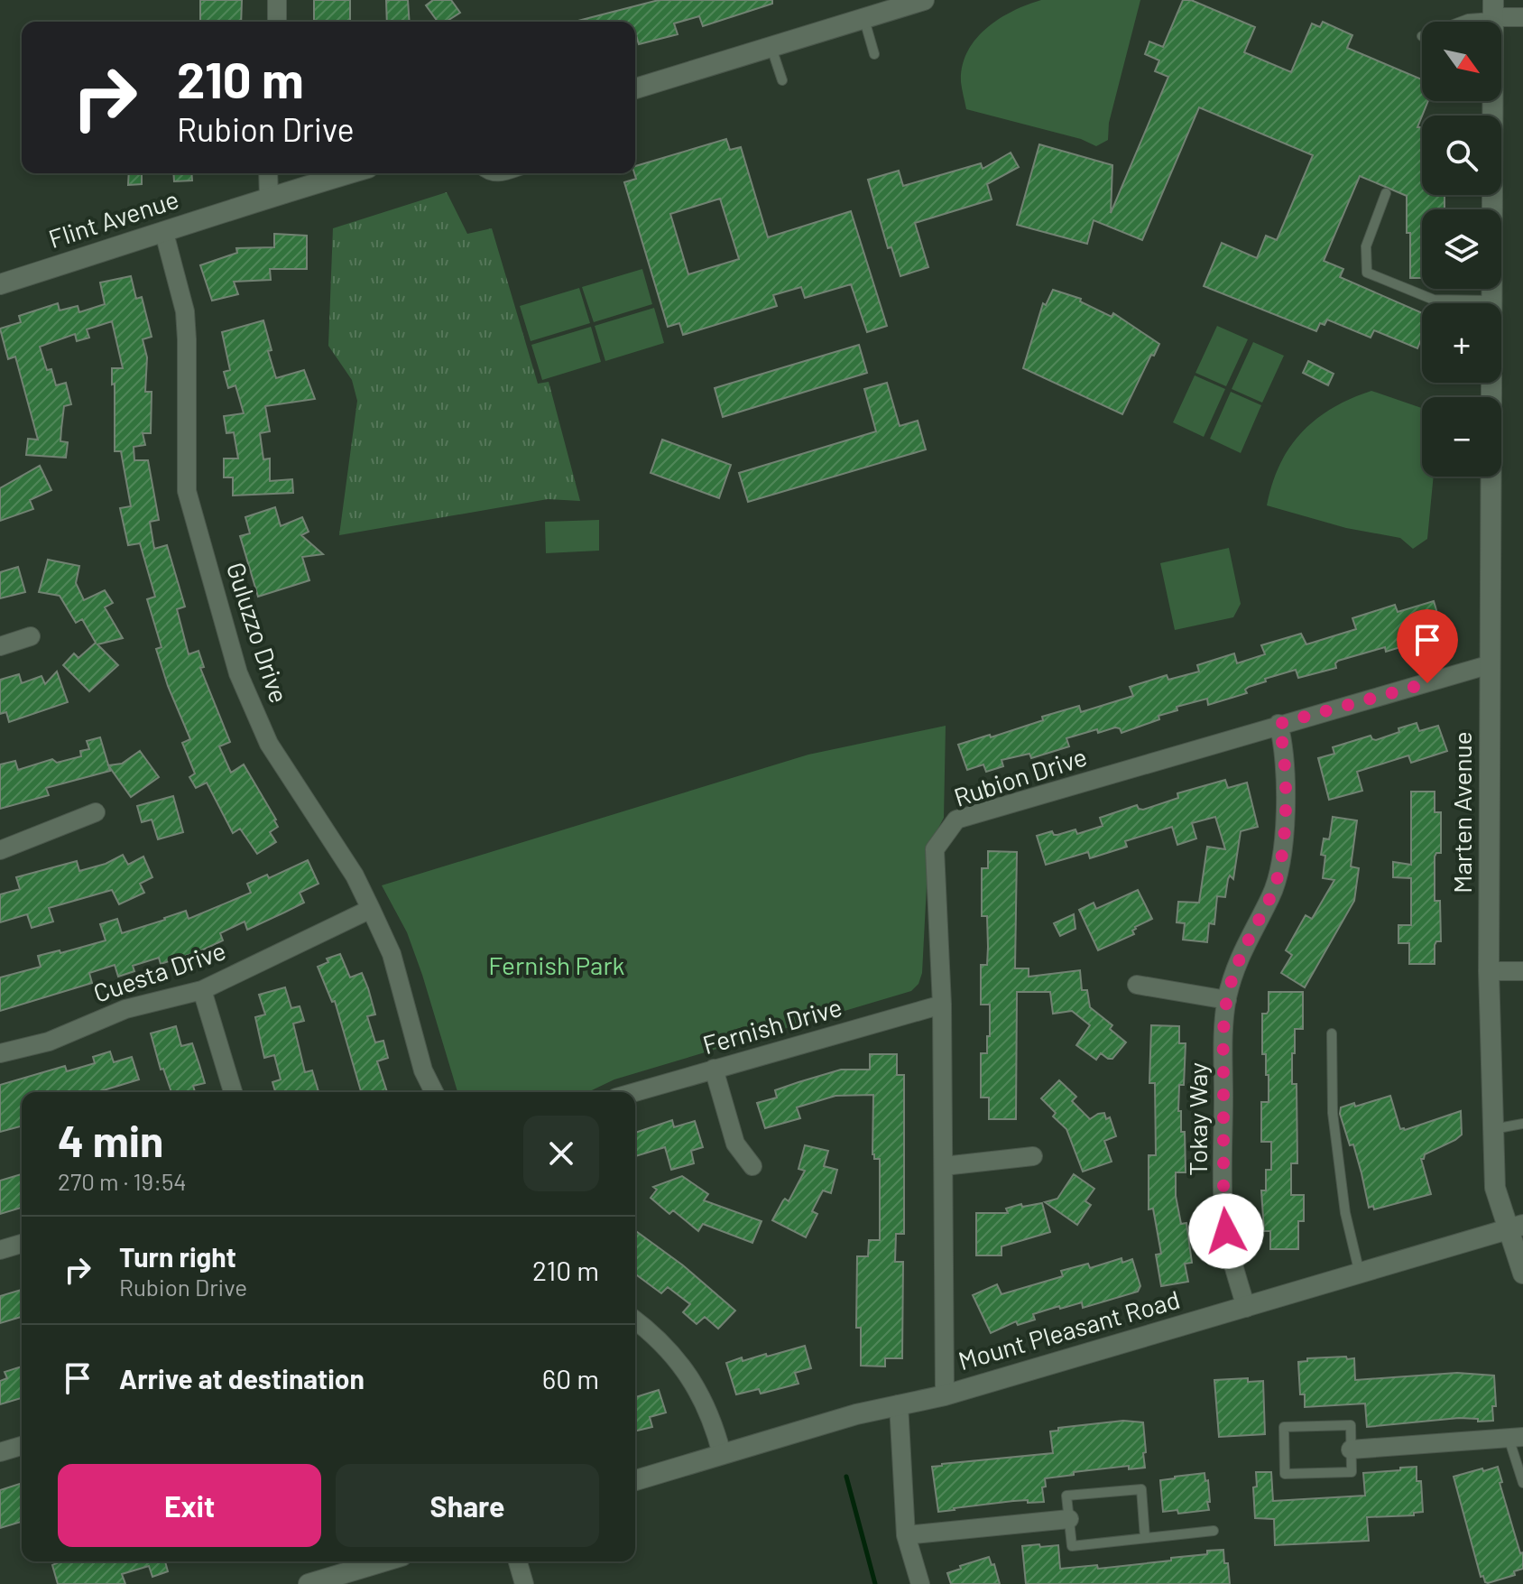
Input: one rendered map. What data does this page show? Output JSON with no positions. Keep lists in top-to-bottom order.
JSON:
{
  "streets": {
    "street": [
      "Flint Avenue",
      "Guluzzo Drive",
      "Rubion Drive",
      "Marten Avenue",
      "Cuesta Drive",
      "Fernish Drive",
      "Tokay Way",
      "Mount Pleasant Road"
    ]
  },
  "crossings": [
    ["Flint Avenue", "Guluzzo Drive"],
    ["Guluzzo Drive", "Cuesta Drive"],
    ["Rubion Drive", "Marten Avenue"],
    ["Rubion Drive", "Fernish Drive"],
    ["Rubion Drive", "Tokay Way"],
    ["Rubion Drive", "Mount Pleasant Road"],
    ["Marten Avenue", "Mount Pleasant Road"],
    ["Tokay Way", "Mount Pleasant Road"]
  ],
  "parks": ["Fernish Park"],
  "north": "bottom right",
  "page": {
    "map_buttons": ["+", "−"],
    "turn": ["210 m", "Rubion Drive"],
    "heading": ["4 min", "270 m · 19:54"],
    "list": [
      {
        "name": "Turn right",
        "note": "Rubion Drive",
        "value": "210 m"
      },
      {
        "name": "Arrive at destination",
        "value": "60 m"
      }
    ],
    "buttons": ["Exit", "Share"]
  }
}
